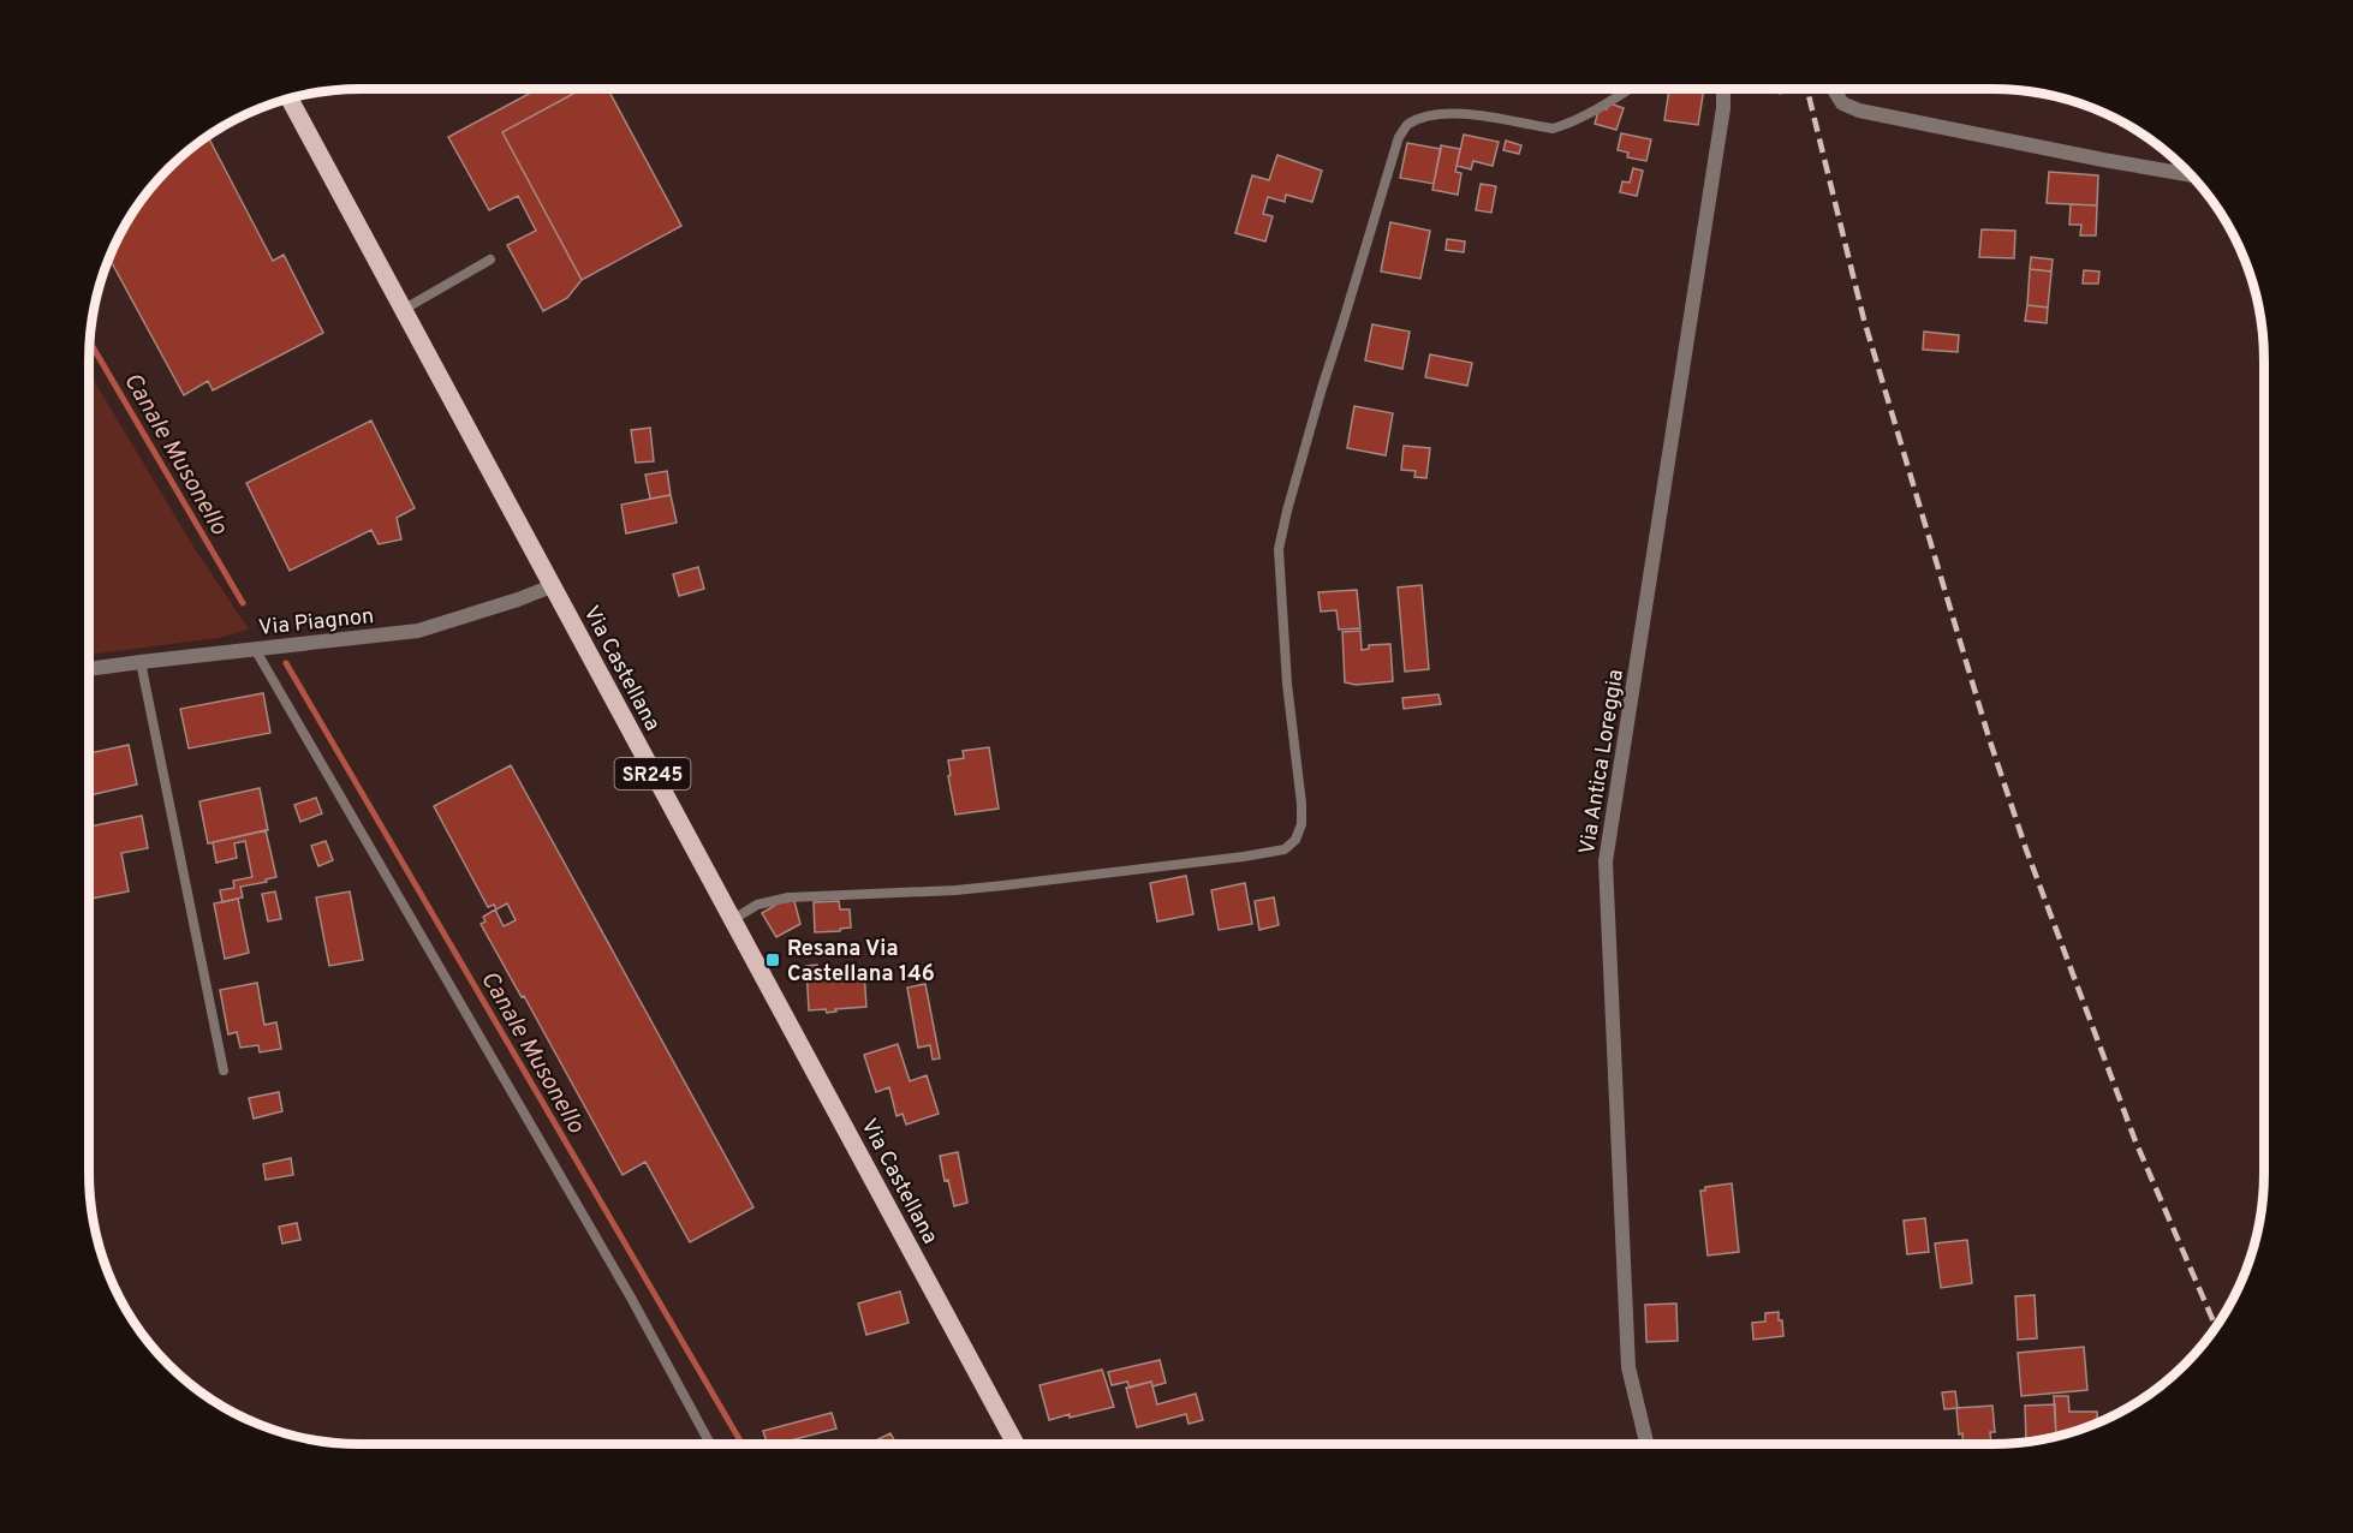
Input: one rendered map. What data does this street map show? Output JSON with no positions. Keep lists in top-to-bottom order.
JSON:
{
  "streets": {
    "main road": ["Via Castellana", "SR245"],
    "street": ["Via Piagnon", "Via Antica Loreggia"]
  },
  "crossings": [
    ["Via Piagnon", "Via Castellana"]
  ],
  "water": ["Canale Musonello"],
  "places": {
    "transit": ["Resana Via Castellana 146"]
  }
}
